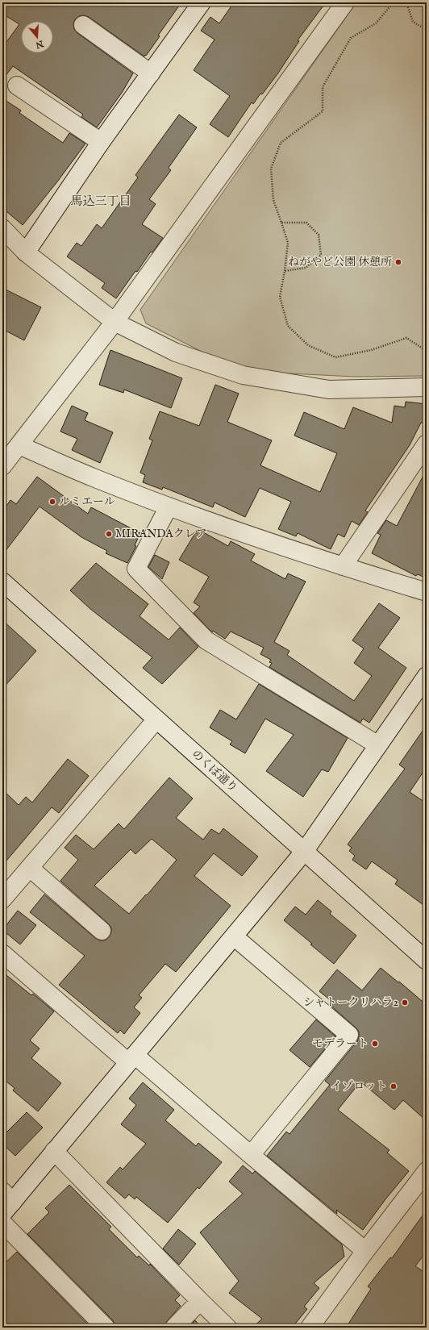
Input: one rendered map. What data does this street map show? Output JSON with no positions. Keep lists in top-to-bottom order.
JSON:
{
  "streets": {
    "street": ["のくぼ通り"]
  },
  "districts": ["馬込三丁目"],
  "places": [
    "ねがやど公園 休憩所",
    "ルミエール",
    "MIRANDAクレア",
    "シャトークリハラ2",
    "モデラート",
    "イゾロット"
  ],
  "north": "bottom"
}
